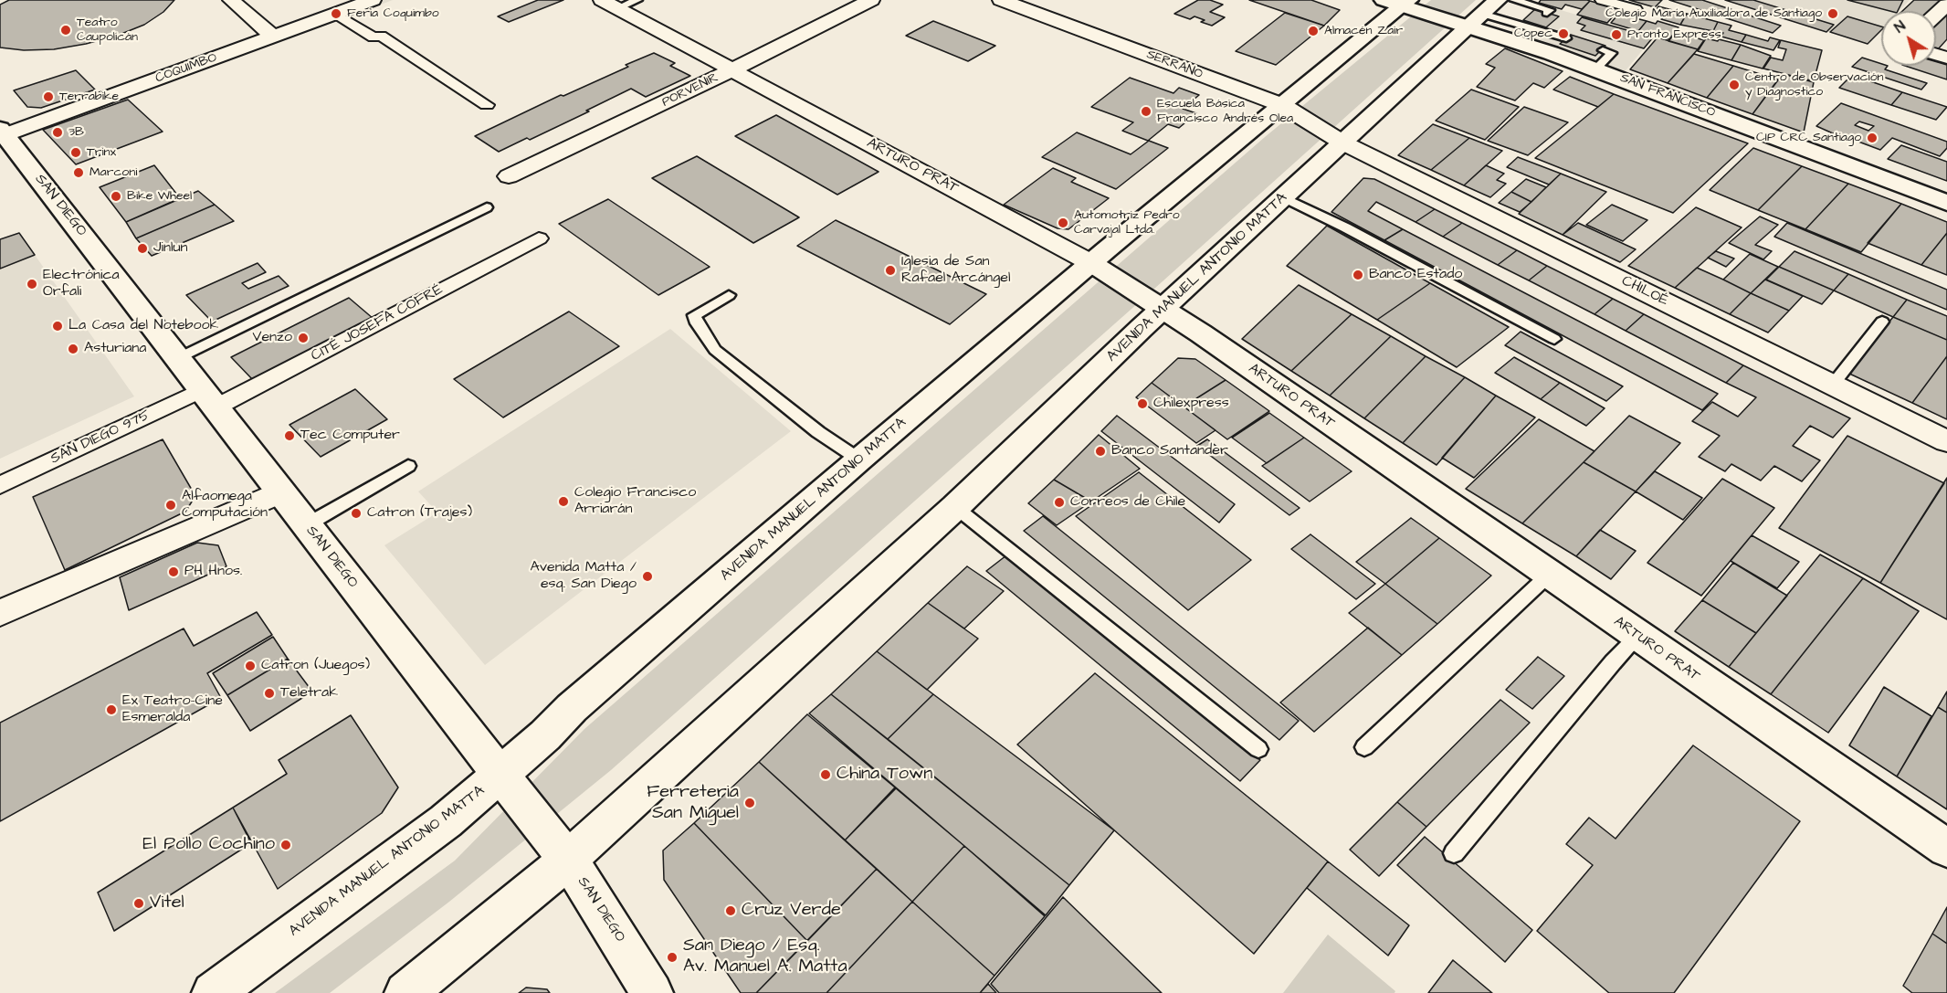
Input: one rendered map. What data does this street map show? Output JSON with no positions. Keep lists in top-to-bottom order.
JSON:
{
  "streets": {
    "main road": [
      "SAN FRANCISCO",
      "ARTURO PRAT",
      "SAN DIEGO",
      "AVENIDA MANUEL ANTONIO MATTA"
    ],
    "street": [
      "SERRANO",
      "COQUIMBO",
      "PORVENIR",
      "CHILOÉ",
      "CITÉ JOSEFA COFRÉ",
      "SAN DIEGO 975"
    ]
  },
  "crossings": [
    ["SERRANO", "AVENIDA MANUEL ANTONIO MATTA"],
    ["SERRANO", "CHILOÉ"],
    ["COQUIMBO", "SAN DIEGO"],
    ["PORVENIR", "ARTURO PRAT"],
    ["SAN FRANCISCO", "AVENIDA MANUEL ANTONIO MATTA"],
    ["ARTURO PRAT", "AVENIDA MANUEL ANTONIO MATTA"],
    ["SAN DIEGO", "AVENIDA MANUEL ANTONIO MATTA"],
    ["SAN DIEGO", "CITÉ JOSEFA COFRÉ"],
    ["SAN DIEGO", "SAN DIEGO 975"],
    ["AVENIDA MANUEL ANTONIO MATTA", "CHILOÉ"],
    ["CITÉ JOSEFA COFRÉ", "SAN DIEGO 975"]
  ],
  "places": [
    "Feria Coquimbo",
    "Colegio María Auxiliadora de Santiago",
    "Teatro Caupolicán",
    "Almacén Zair",
    "Copec",
    "Pronto Express",
    "Centro de Observación y Diagnostico",
    "Terrabike",
    "Escuela Básica Francisco Andrés Olea",
    "3B",
    "CIP CRC Santiago",
    "Trinx",
    "Marconi",
    "Bike Wheel",
    "Automotriz Pedro Carvajal Ltda.",
    "Jinlun",
    "Iglesia de San Rafael Arcángel",
    "Banco Estado",
    "Electrónica Orfali",
    "La Casa del Notebook",
    "Venzo",
    "Asturiana",
    "Chilexpress",
    "Tec Computer",
    "Banco Santander",
    "Colegio Francisco Arriarán",
    "Correos de Chile",
    "Alfaomega Computación",
    "Catron (Trajes)",
    "PH Hnos.",
    "Avenida Matta / esq. San Diego",
    "Catron (Juegos)",
    "Teletrak",
    "Ex Teatro-Cine Esmeralda",
    "China Town",
    "Ferreteria San Miguel",
    "El Pollo Cochino",
    "Vitel",
    "Cruz Verde",
    "San Diego / Esq. Av. Manuel A. Matta"
  ],
  "north": "top left"
}
